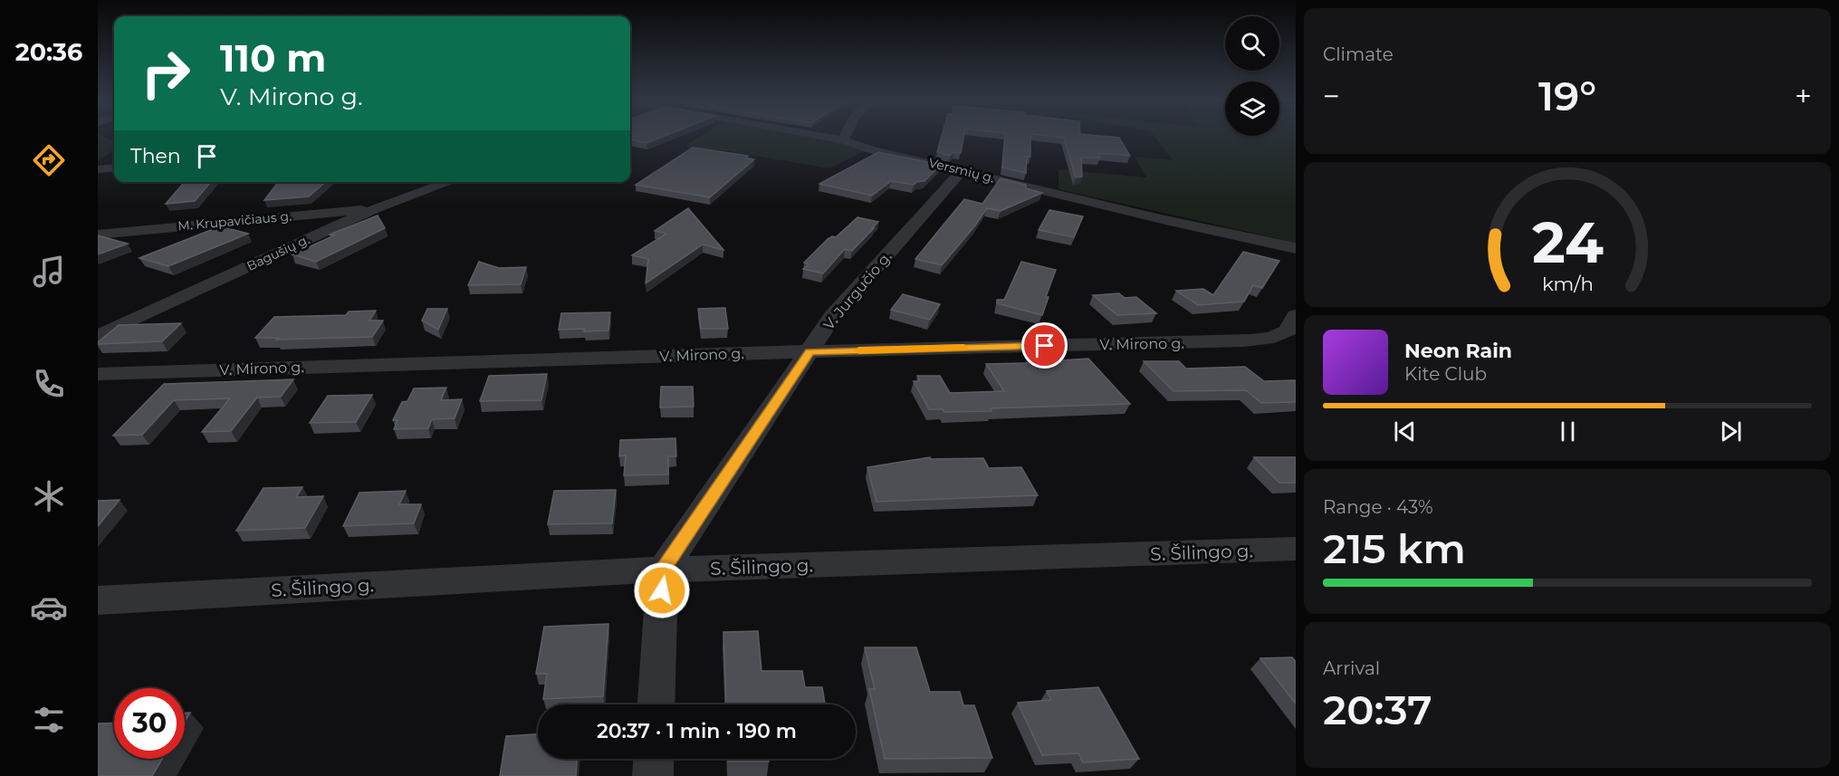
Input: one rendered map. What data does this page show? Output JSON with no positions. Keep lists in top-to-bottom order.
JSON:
{
  "streets": {
    "street": [
      "Versmių g.",
      "M. Krupavičiaus g.",
      "Bagušių g.",
      "V. Jurgučio g.",
      "V. Mirono g.",
      "S. Šilingo g."
    ]
  },
  "crossings": [
    ["Versmių g.", "V. Jurgučio g."],
    ["M. Krupavičiaus g.", "Bagušių g."],
    ["V. Jurgučio g.", "V. Mirono g."],
    ["V. Jurgučio g.", "S. Šilingo g."]
  ],
  "page": {
    "tabs": "20:36",
    "tile": [
      "Climate",
      ["Range · 43%", "215 km"],
      ["Arrival", "20:37"]
    ],
    "turn": ["110 m", "V. Mirono g."],
    "heat": ["−", "19°", "+"],
    "then": "Then",
    "song": ["Neon Rain", "Kite Club"],
    "limit": "30",
    "trip": "20:37 · 1 min · 190 m",
    "gauge": ["24", "km/h"]
  }
}
